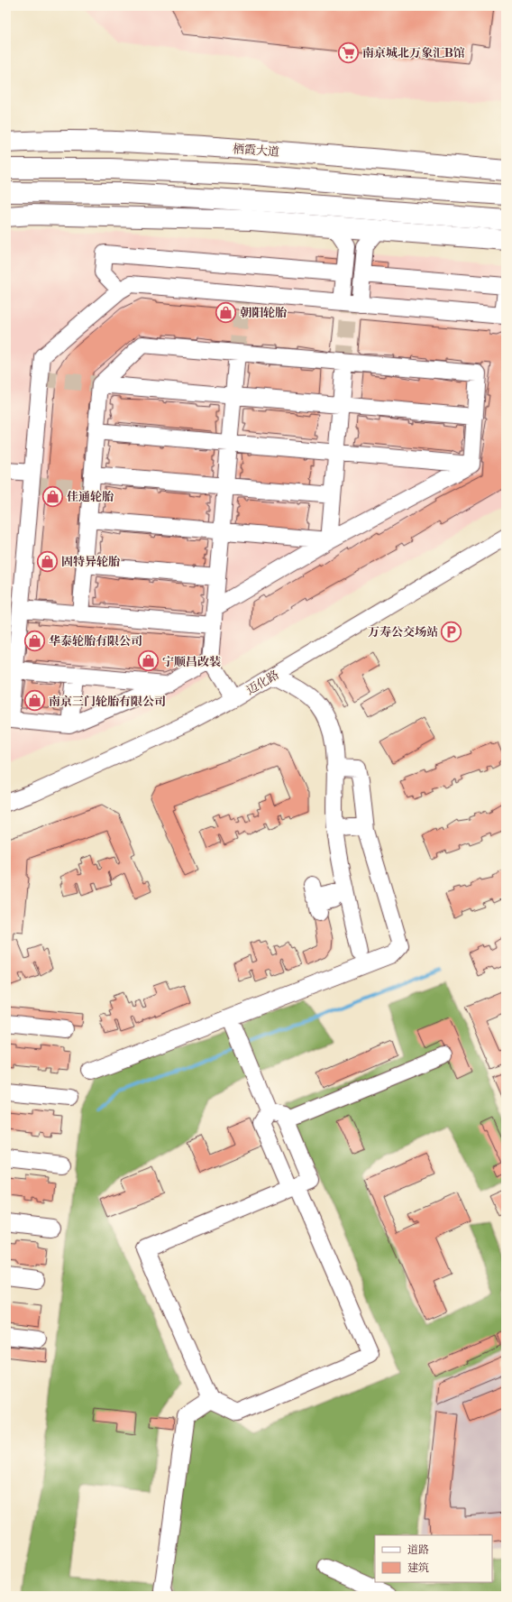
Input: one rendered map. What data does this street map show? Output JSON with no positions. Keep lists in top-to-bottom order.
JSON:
{
  "streets": {
    "main road": ["栖霞大道"],
    "street": ["迈化路"]
  },
  "places": {
    "supermarket": ["南京城北万象汇B馆"],
    "shop": [
      "朝阳轮胎",
      "佳通轮胎",
      "固特异轮胎",
      "华泰轮胎有限公司",
      "宁顺昌改装",
      "南京三门轮胎有限公司"
    ],
    "parking": ["万寿公交场站"]
  },
  "legend": ["道路", "建筑"]
}
